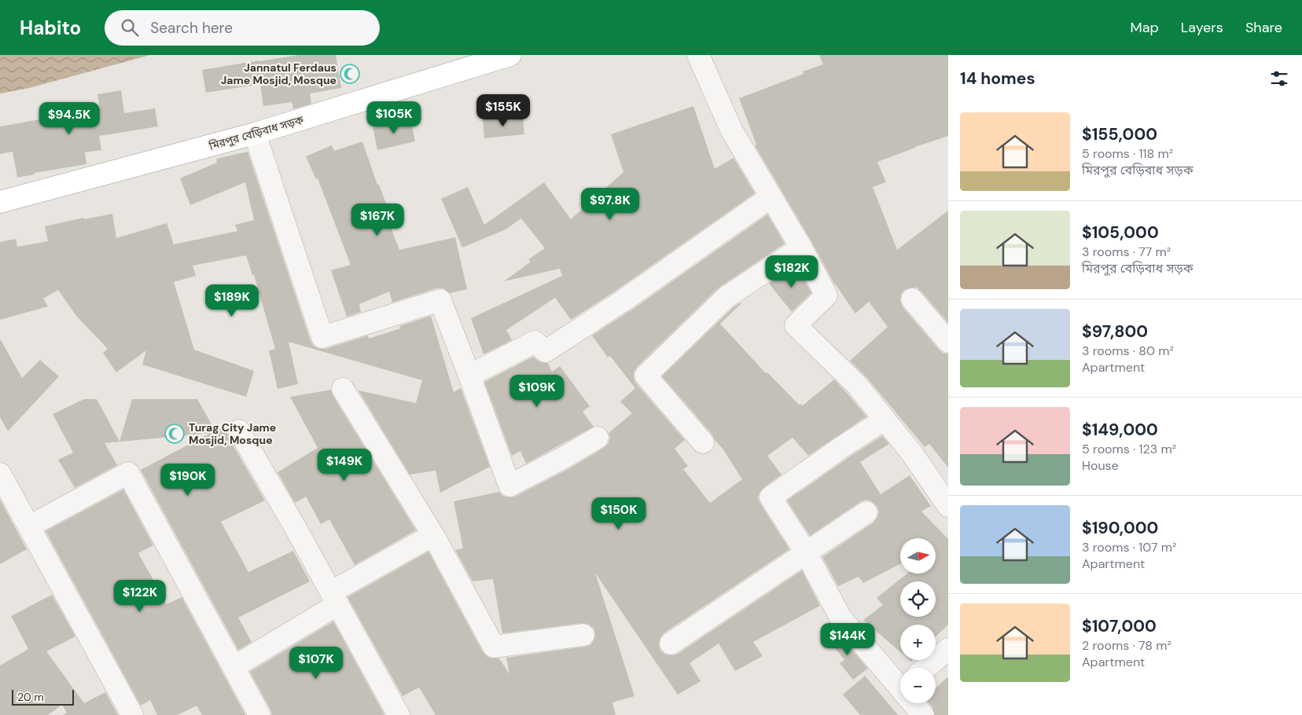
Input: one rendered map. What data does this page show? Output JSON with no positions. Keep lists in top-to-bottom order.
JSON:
{
  "streets": {
    "highway": ["মিরপুর বেড়িবাধ সড়ক"]
  },
  "places": {
    "mosque": ["Jannatul Ferdaus Jame Mosjid, Mosque", "Turag City Jame Mosjid, Mosque"]
  },
  "scale_bar": "20 m",
  "north": "right",
  "page": {
    "header": "Habito",
    "search": "Search here",
    "nav": ["Map", "Layers", "Share"],
    "heading": "14 homes",
    "price": [
      "$155K",
      "$105K",
      "$94.5K",
      "$97.8K",
      "$167K",
      "$182K",
      "$189K",
      "$109K",
      "$149K",
      "$190K",
      "$150K",
      "$122K",
      "$144K",
      "$107K"
    ],
    "list": [
      {
        "name": "$155,000",
        "note": "5 rooms · 118 m² · মিরপুর বেড়িবাধ সড়ক"
      },
      {
        "name": "$105,000",
        "note": "3 rooms · 77 m² · মিরপুর বেড়িবাধ সড়ক"
      },
      {
        "name": "$97,800",
        "note": "3 rooms · 80 m² · Apartment"
      },
      {
        "name": "$149,000",
        "note": "5 rooms · 123 m² · House"
      },
      {
        "name": "$190,000",
        "note": "3 rooms · 107 m² · Apartment"
      },
      {
        "name": "$107,000",
        "note": "2 rooms · 78 m² · Apartment"
      }
    ],
    "map_buttons": ["+", "−"],
    "scale": "20 m"
  }
}
